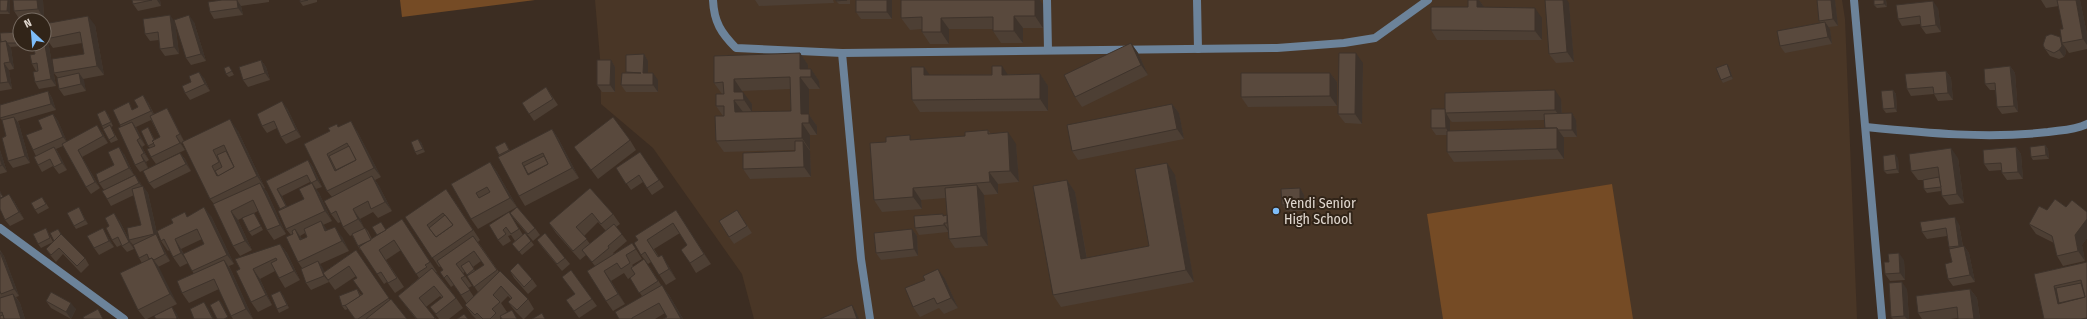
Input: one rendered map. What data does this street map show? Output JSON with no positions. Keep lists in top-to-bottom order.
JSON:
{
  "places": ["Yendi Senior High School"],
  "north": "top left"
}
